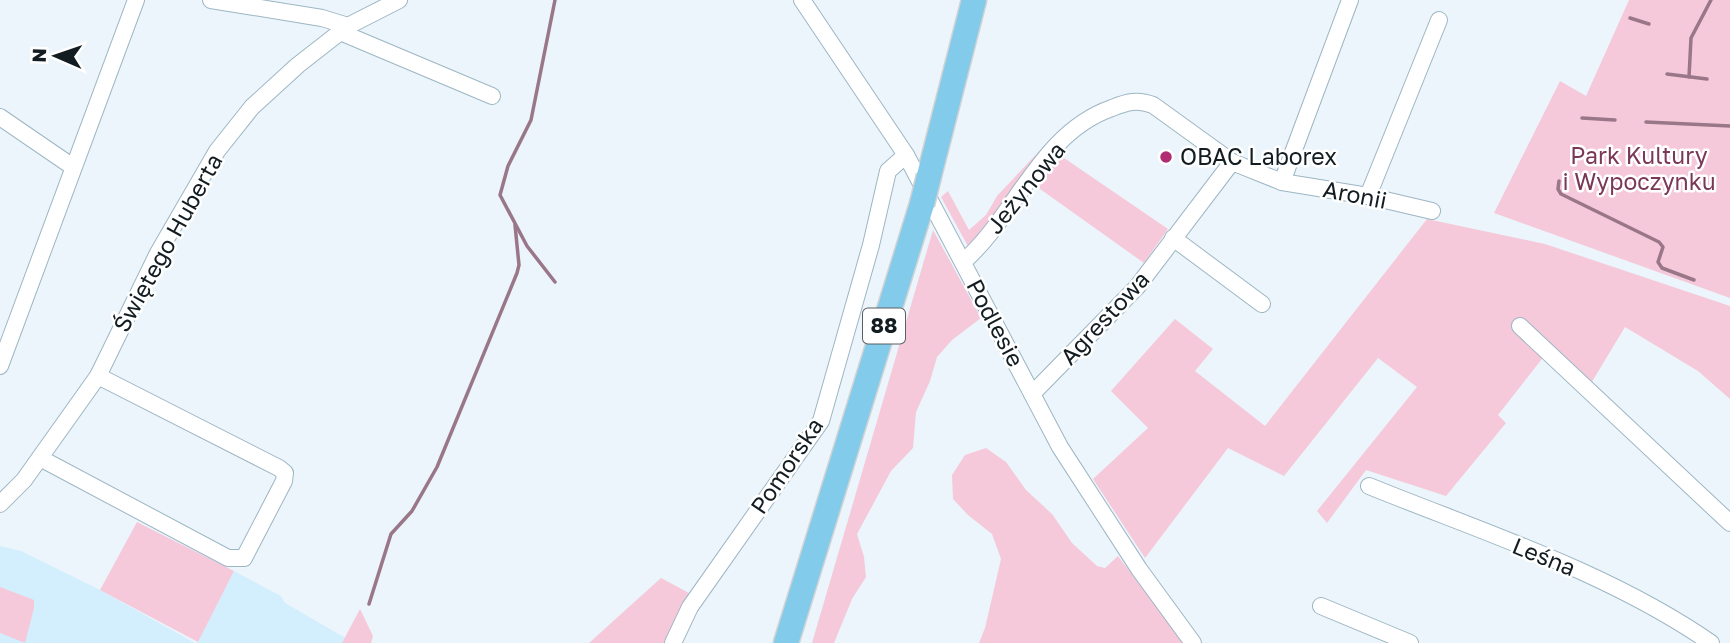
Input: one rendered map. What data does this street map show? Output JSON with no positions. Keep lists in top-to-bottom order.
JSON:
{
  "streets": {
    "main road": ["88"],
    "street": [
      "Jeżynowa",
      "Aronii",
      "Świętego Huberta",
      "Agrestowa",
      "Podlesie",
      "Pomorska",
      "Leśna"
    ]
  },
  "crossings": [
    ["Jeżynowa", "Aronii"],
    ["Jeżynowa", "Podlesie"],
    ["Aronii", "Agrestowa"],
    ["Agrestowa", "Podlesie"],
    ["Podlesie", "Pomorska"]
  ],
  "parks": ["Park Kultury i Wypoczynku"],
  "places": ["OBAC Laborex"],
  "north": "left"
}
